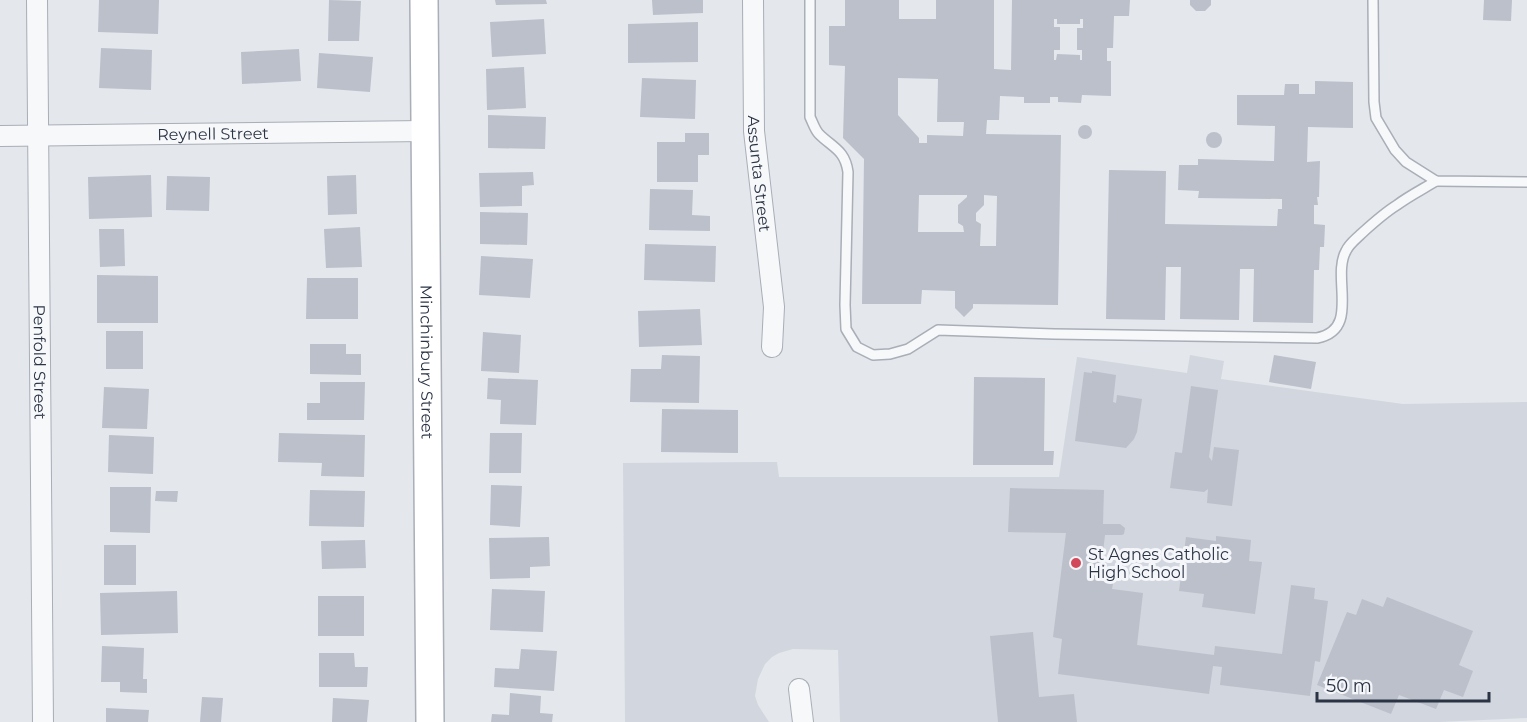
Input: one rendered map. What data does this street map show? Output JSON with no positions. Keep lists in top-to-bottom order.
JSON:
{
  "streets": {
    "street": [
      "Reynell Street",
      "Assunta Street",
      "Penfold Street",
      "Minchinbury Street"
    ]
  },
  "crossings": [
    ["Reynell Street", "Penfold Street"],
    ["Reynell Street", "Minchinbury Street"]
  ],
  "places": ["St Agnes Catholic High School"],
  "scale_bar": "50 m"
}
